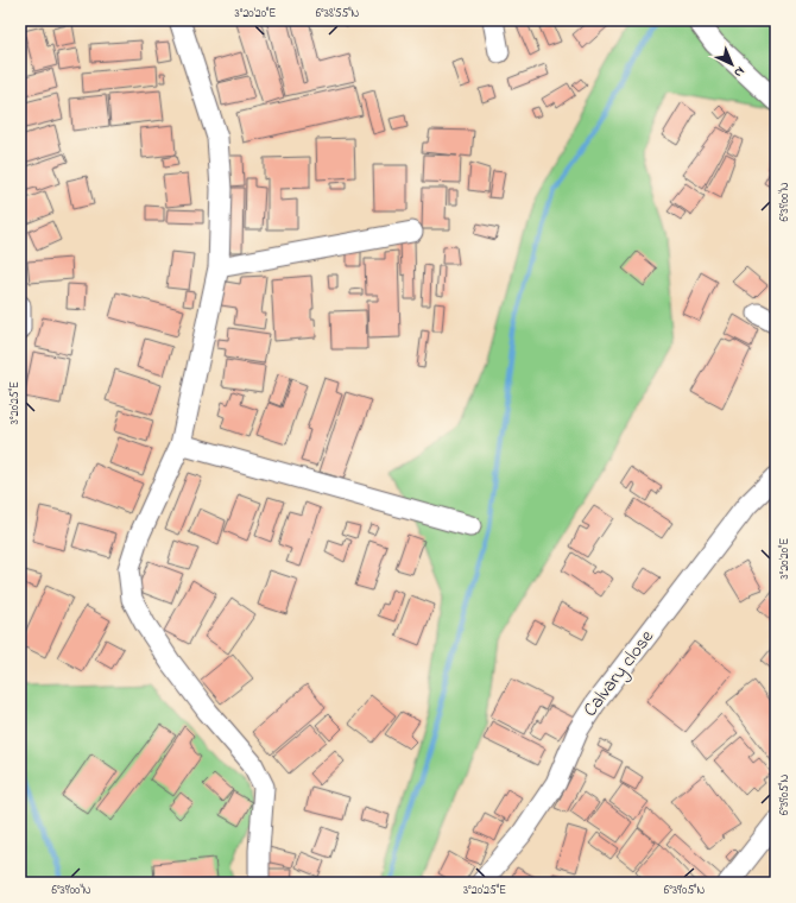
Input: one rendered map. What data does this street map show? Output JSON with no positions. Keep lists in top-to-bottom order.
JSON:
{
  "streets": {
    "street": ["Calvary close"]
  },
  "north": "bottom right",
  "coordinates": [
    "3°20'20\"E",
    "6°38'55\"N",
    "6°39'00\"N",
    "3°20'25\"E",
    "6°39'05\"N"
  ]
}
